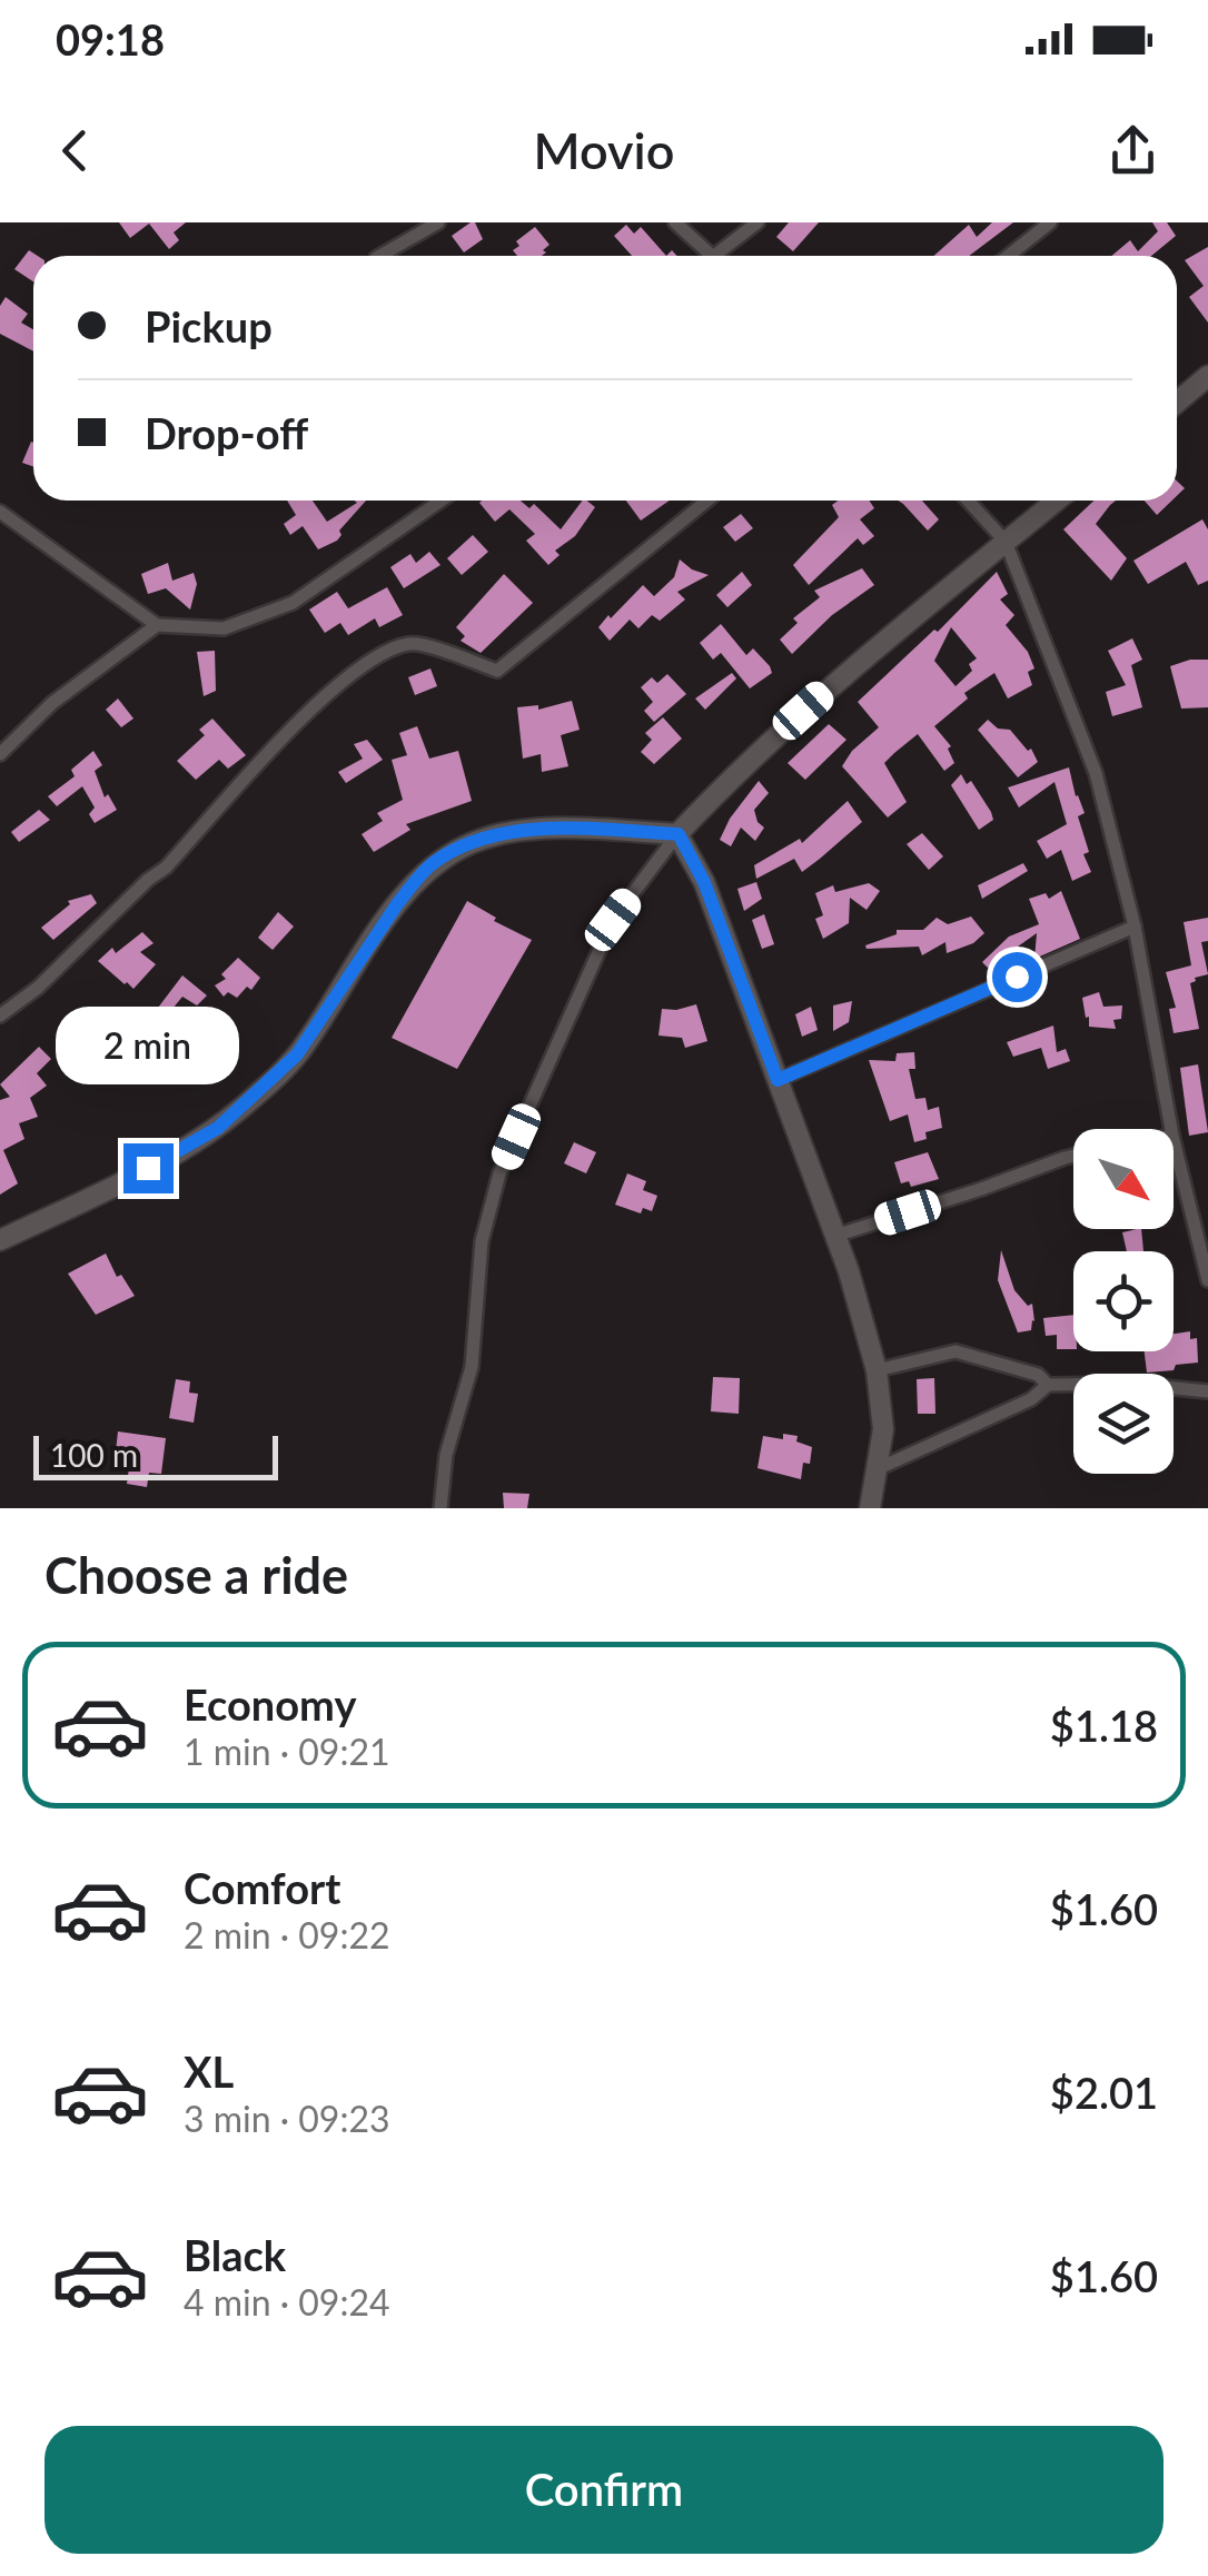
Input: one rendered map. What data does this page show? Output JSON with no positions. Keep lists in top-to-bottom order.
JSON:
{
  "scale_bar": "100 m",
  "north": "bottom right",
  "page": {
    "status": "09:18",
    "header": "Movio",
    "banner": ["Pickup", "Drop-off"],
    "bubble": "2 min",
    "scale": "100 m",
    "heading": "Choose a ride",
    "list": [
      {
        "name": "Economy",
        "note": "1 min · 09:21",
        "value": "$1.18"
      },
      {
        "name": "Comfort",
        "note": "2 min · 09:22",
        "value": "$1.60"
      },
      {
        "name": "XL",
        "note": "3 min · 09:23",
        "value": "$2.01"
      },
      {
        "name": "Black",
        "note": "4 min · 09:24",
        "value": "$1.60"
      }
    ],
    "buttons": "Confirm"
  }
}
